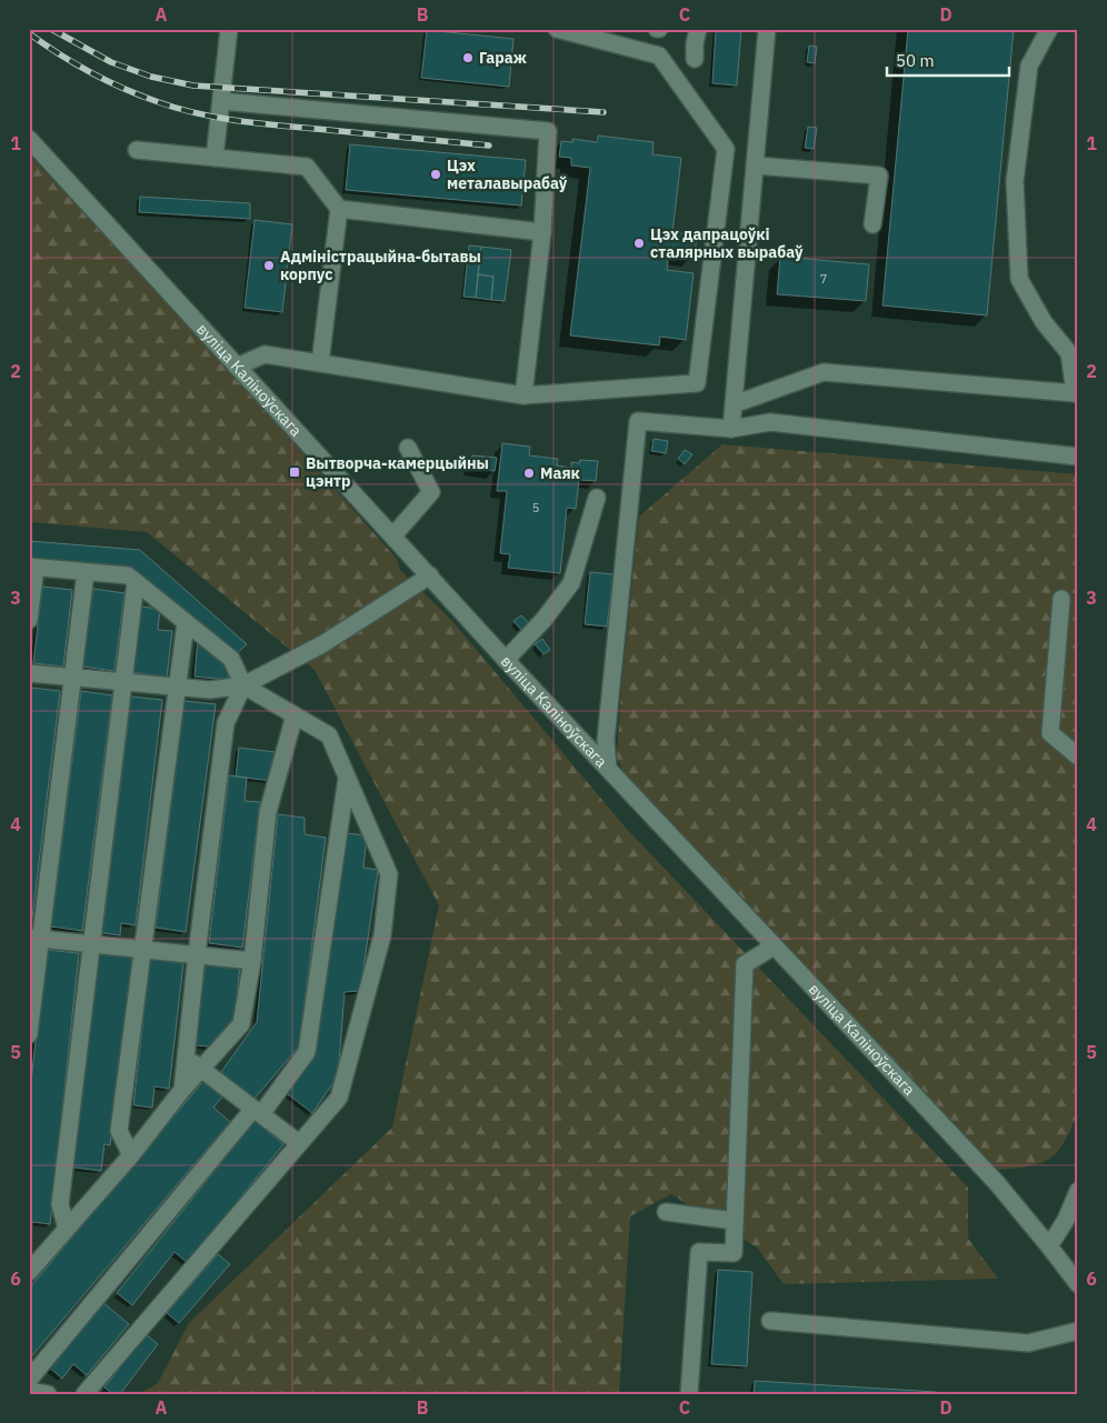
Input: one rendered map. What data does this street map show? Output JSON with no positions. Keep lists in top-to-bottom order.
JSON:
{
  "streets": {
    "street": ["вуліца Каліноўскага"]
  },
  "places": {
    "other": [
      "Гараж",
      "Цэх металавырабаў",
      "Цэх дапрацоўкі сталярных вырабаў",
      "Адміністрацыйна-бытавы корпус",
      "Маяк"
    ],
    "transit": ["Вытворча-камерцыйны цэнтр"]
  },
  "house_numbers": ["7", "5"],
  "scale_bar": "50 m",
  "grid": {
    "columns": [
      "A",
      "B",
      "C",
      "D"
    ],
    "rows": [
      "1",
      "2",
      "3",
      "4",
      "5",
      "6"
    ]
  }
}
